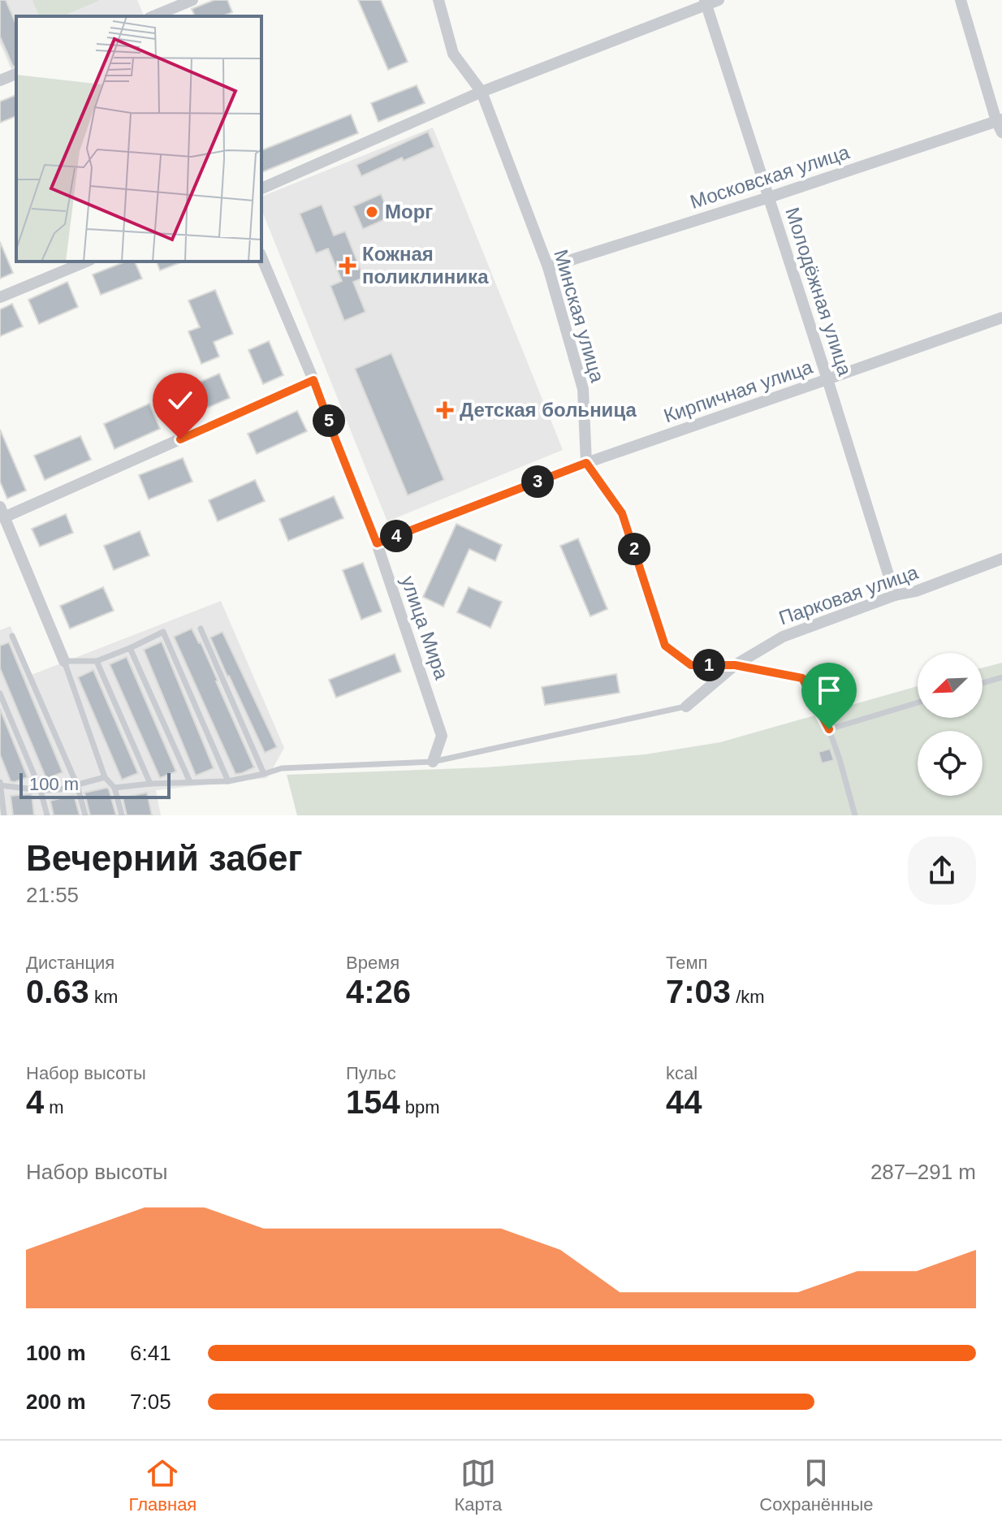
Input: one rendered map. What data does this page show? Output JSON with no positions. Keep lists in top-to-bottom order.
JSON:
{
  "streets": {
    "street": [
      "Московская улица",
      "Молодёжная улица",
      "Минская улица",
      "Кирпичная улица",
      "Парковая улица",
      "улица Мира"
    ]
  },
  "crossings": [
    ["Московская улица", "Молодёжная улица"],
    ["Московская улица", "Минская улица"],
    ["Молодёжная улица", "Кирпичная улица"],
    ["Молодёжная улица", "Парковая улица"],
    ["Минская улица", "Кирпичная улица"],
    ["Кирпичная улица", "улица Мира"]
  ],
  "places": {
    "other": ["Морг"],
    "health": ["Кожная поликлиника", "Детская больница"]
  },
  "scale_bar": "100 m",
  "north": "bottom left",
  "page": {
    "pins": [
      "5",
      "3",
      "4",
      "2",
      "1"
    ],
    "scale": "100 m",
    "heading": ["Вечерний забег", "21:55"],
    "stats": [
      ["Дистанция", "0.63 km"],
      ["Время", "4:26"],
      ["Темп", "7:03 /km"],
      ["Набор высоты", "4 m"],
      ["Пульс", "154 bpm"],
      ["kcal", "44"]
    ],
    "chart": ["Набор высоты", "287–291 m"],
    "list": [
      {
        "name": "100 m",
        "note": "6:41"
      },
      {
        "name": "200 m",
        "note": "7:05"
      }
    ],
    "tabs": ["Главная", "Карта", "Сохранённые"]
  }
}
